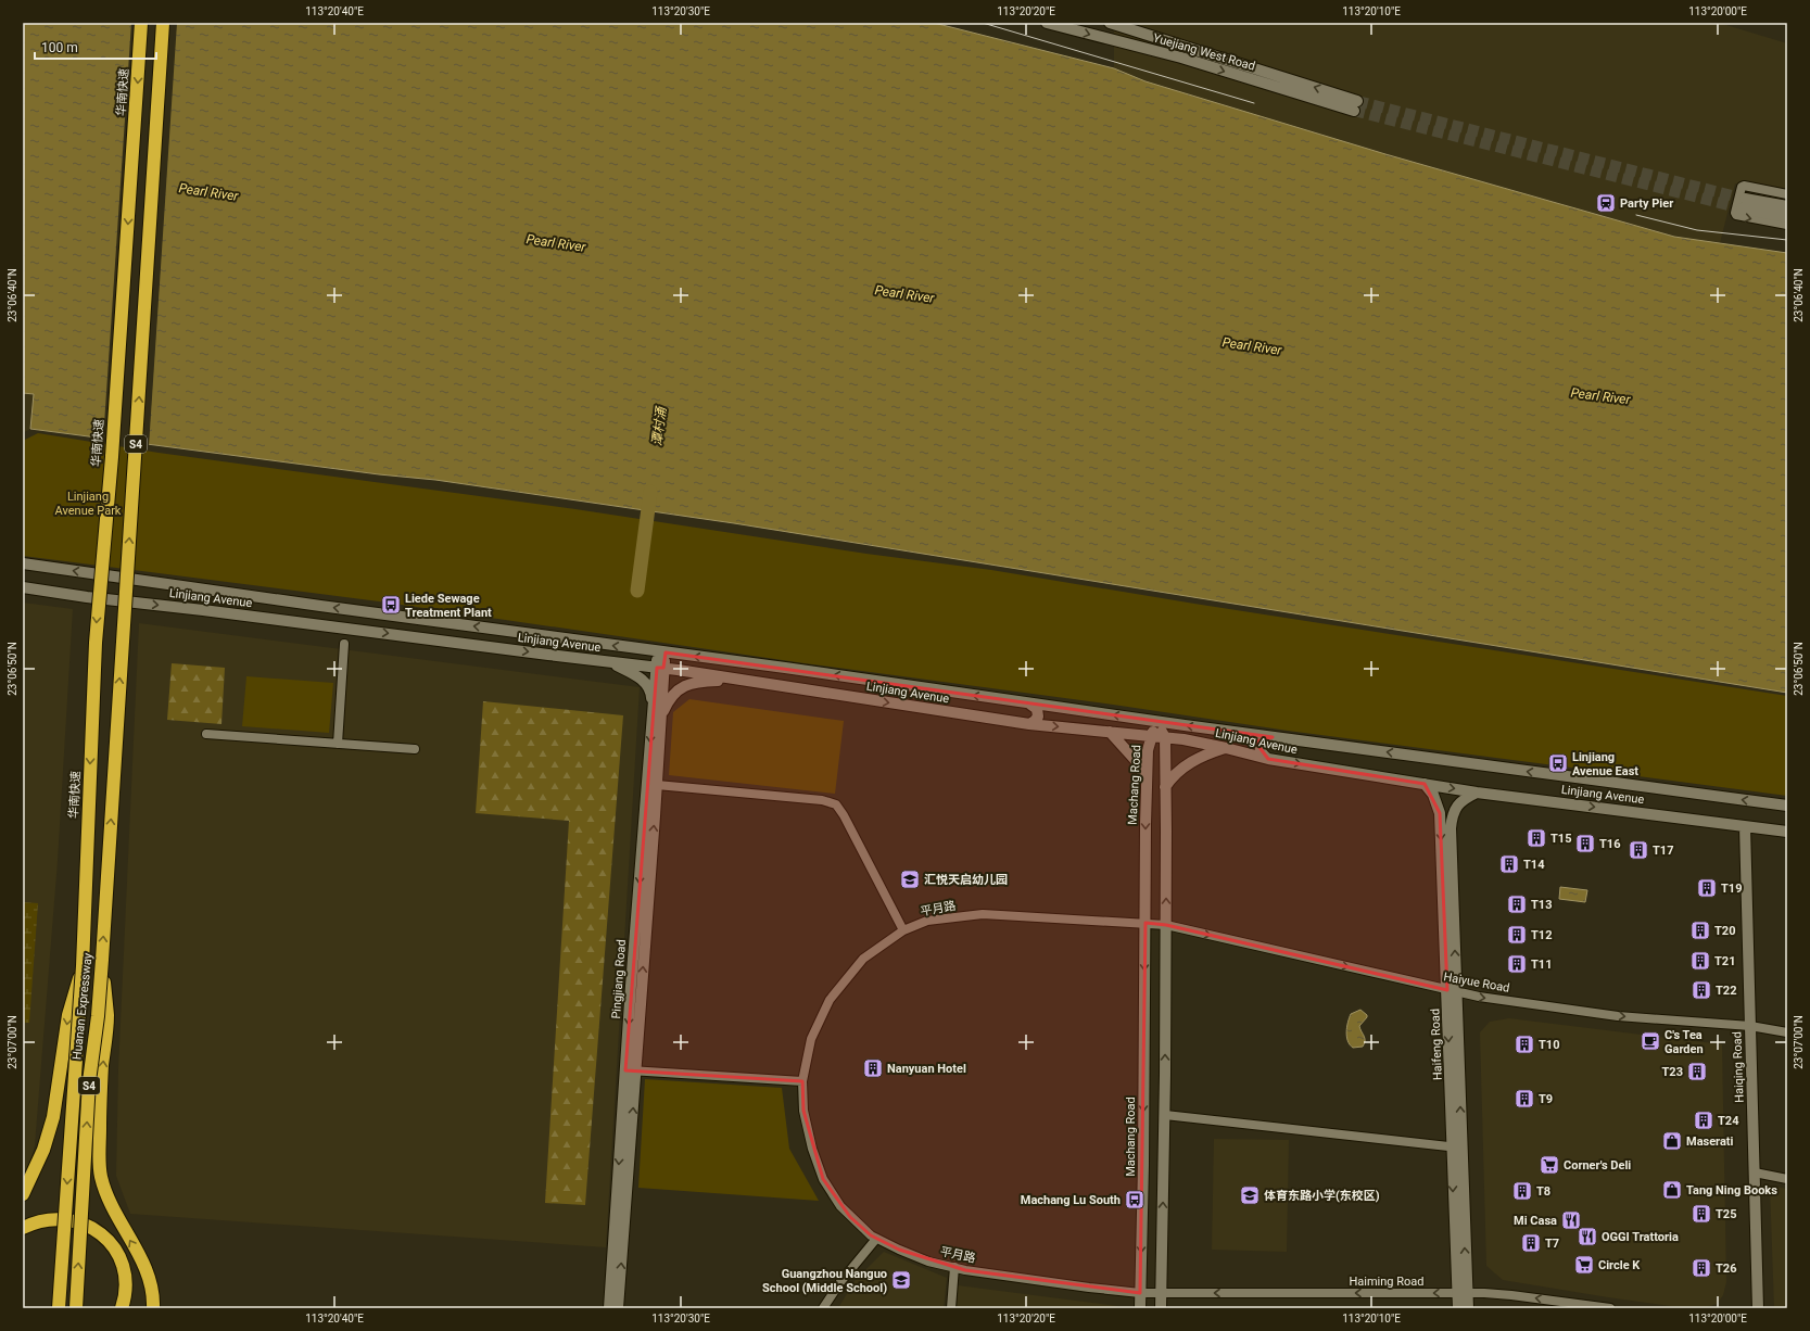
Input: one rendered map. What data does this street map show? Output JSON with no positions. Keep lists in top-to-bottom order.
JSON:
{
  "streets": {
    "highway": ["S4", "Huanan Expressway"],
    "main road": [
      "Yuejiang West Road",
      "Linjiang Avenue",
      "Machang Road",
      "Pingjiang Road",
      "Haifeng Road",
      "Haiqing Road"
    ],
    "street": ["平月路", "Haiyue Road", "Haiming Road"]
  },
  "crossings": [
    ["S4", "Huanan Expressway"],
    ["Linjiang Avenue", "Machang Road"],
    ["Linjiang Avenue", "Pingjiang Road"],
    ["Linjiang Avenue", "Haifeng Road"],
    ["Linjiang Avenue", "Haiqing Road"],
    ["Machang Road", "平月路"],
    ["平月路", "Haiyue Road"],
    ["平月路", "Haiming Road"],
    ["Haiyue Road", "Haifeng Road"],
    ["Haiyue Road", "Haiqing Road"],
    ["Haifeng Road", "Haiming Road"]
  ],
  "one_way": ["Haiyue Road", "Haiming Road"],
  "water": ["Pearl River", "潭村涌"],
  "parks": ["Linjiang Avenue Park"],
  "places": {
    "station": ["Party Pier"],
    "bus stop": ["Liede Sewage Treatment Plant", "Linjiang Avenue East", "Machang Lu South"],
    "building": [
      "T15",
      "T16",
      "T17",
      "T14",
      "T19",
      "T13",
      "T20",
      "T12",
      "T21",
      "T11",
      "T22",
      "T10",
      "Nanyuan Hotel",
      "T23",
      "T9",
      "T24",
      "T8",
      "T25",
      "T7",
      "T26"
    ],
    "school or university": ["汇悦天启幼儿园", "体育东路小学(东校区)", "Guangzhou Nanguo School (Middle School)"],
    "cafe": ["C's Tea Garden"],
    "shop": ["Maserati", "Tang Ning Books"],
    "supermarket": ["Corner's Deli", "Circle K"],
    "restaurant": ["Mi Casa", "OGGI Trattoria"]
  },
  "scale_bar": "100 m",
  "coordinates": [
    "113°20'40\"E",
    "113°20'30\"E",
    "113°20'20\"E",
    "113°20'10\"E",
    "113°20'00\"E",
    "23°06'40\"N",
    "23°06'50\"N",
    "23°07'00\"N"
  ]
}
